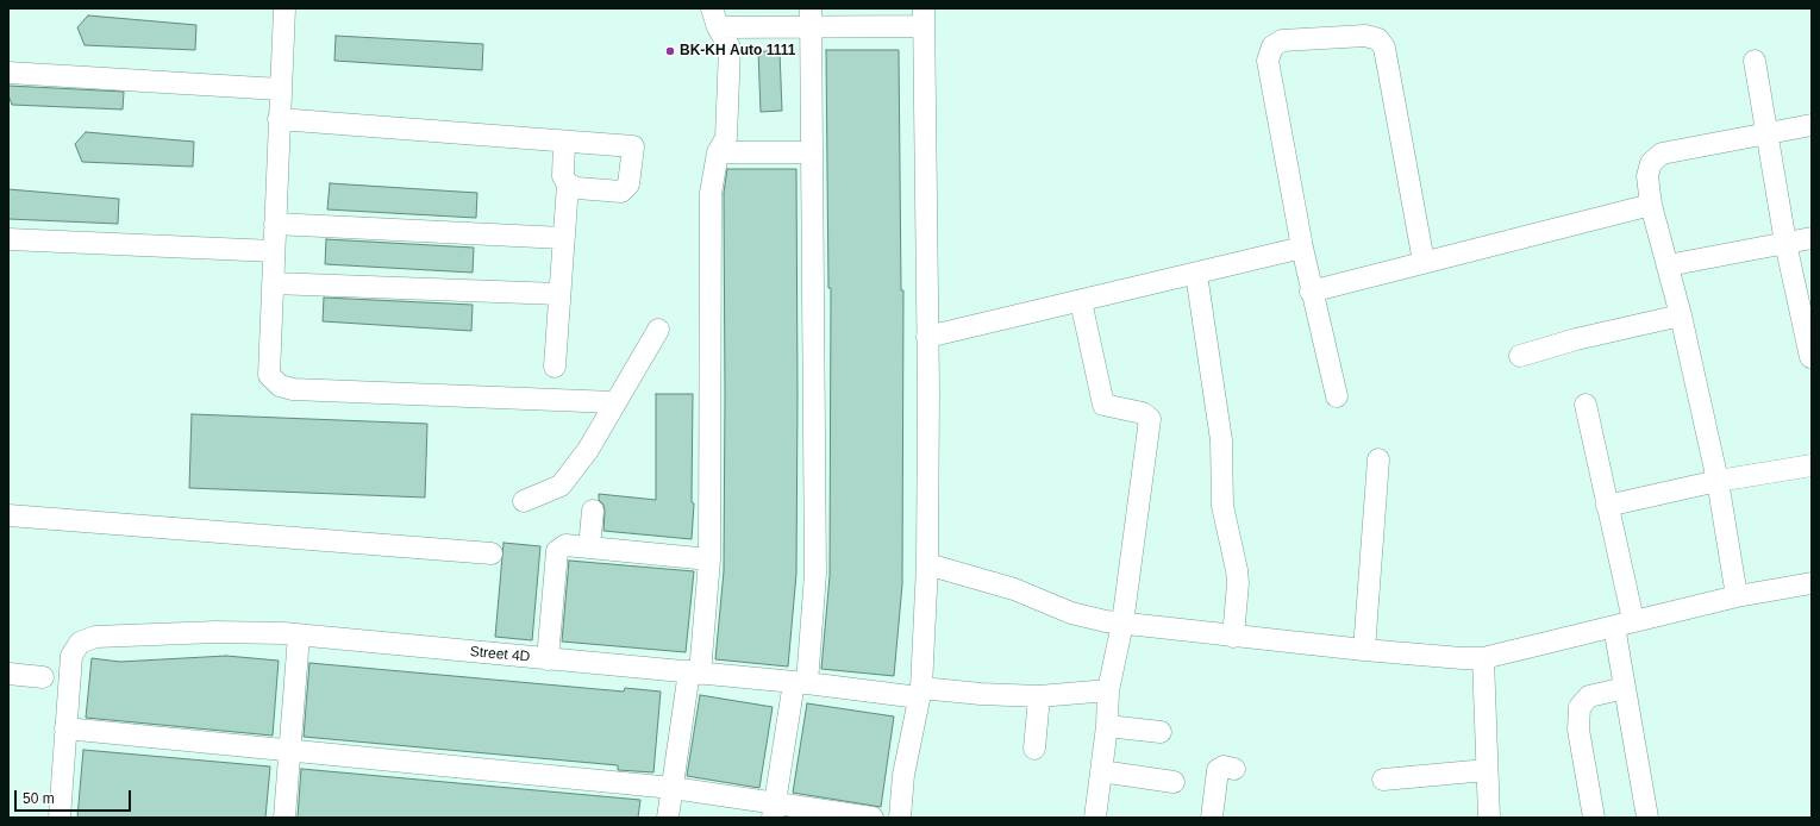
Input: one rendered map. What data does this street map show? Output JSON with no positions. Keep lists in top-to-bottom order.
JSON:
{
  "streets": {
    "street": ["Street 4D"]
  },
  "places": ["BK-KH Auto 1111"],
  "scale_bar": "50 m"
}
